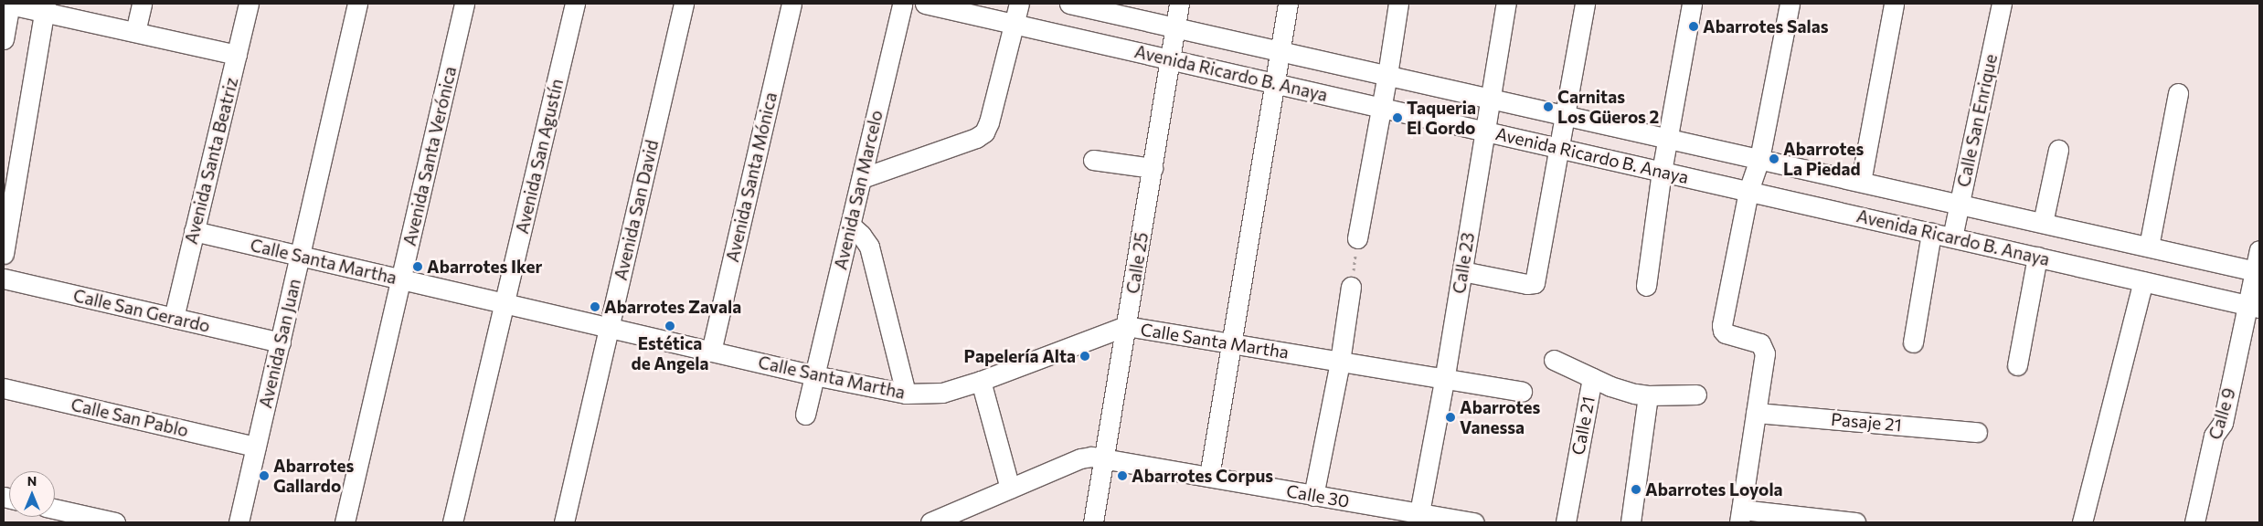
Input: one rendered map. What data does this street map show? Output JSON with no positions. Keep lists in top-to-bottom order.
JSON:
{
  "streets": {
    "street": [
      "Avenida Ricardo B. Anaya",
      "Calle San Enrique",
      "Avenida Santa Verónica",
      "Avenida San Agustín",
      "Avenida Santa Beatriz",
      "Avenida Santa Mónica",
      "Avenida San Marcelo",
      "Avenida San David",
      "Calle Santa Martha",
      "Calle 25",
      "Calle 23",
      "Calle San Gerardo",
      "Avenida San Juan",
      "Calle 9",
      "Calle San Pablo",
      "Pasaje 21",
      "Calle 21",
      "Calle 30"
    ]
  },
  "crossings": [
    ["Avenida Ricardo B. Anaya", "Calle San Enrique"],
    ["Avenida Ricardo B. Anaya", "Calle 25"],
    ["Avenida Ricardo B. Anaya", "Calle 23"],
    ["Avenida Ricardo B. Anaya", "Calle 9"],
    ["Avenida Santa Verónica", "Calle Santa Martha"],
    ["Avenida San Agustín", "Calle Santa Martha"],
    ["Avenida Santa Beatriz", "Calle Santa Martha"],
    ["Avenida Santa Beatriz", "Calle San Gerardo"],
    ["Avenida Santa Mónica", "Calle Santa Martha"],
    ["Avenida San Marcelo", "Calle Santa Martha"],
    ["Avenida San David", "Calle Santa Martha"],
    ["Calle Santa Martha", "Calle 25"],
    ["Calle Santa Martha", "Calle 23"],
    ["Calle Santa Martha", "Avenida San Juan"],
    ["Calle 25", "Calle 30"],
    ["Calle 23", "Calle 30"],
    ["Calle San Gerardo", "Avenida San Juan"],
    ["Avenida San Juan", "Calle San Pablo"]
  ],
  "places": [
    "Abarrotes Salas",
    "Carnitas Los Güeros 2",
    "Taqueria El Gordo",
    "Abarrotes La Piedad",
    "Abarrotes Iker",
    "Abarrotes Zavala",
    "Estética de Angela",
    "Papelería Alta",
    "Abarrotes Vanessa",
    "Abarrotes Gallardo",
    "Abarrotes Corpus",
    "Abarrotes Loyola"
  ],
  "north": "top"
}
